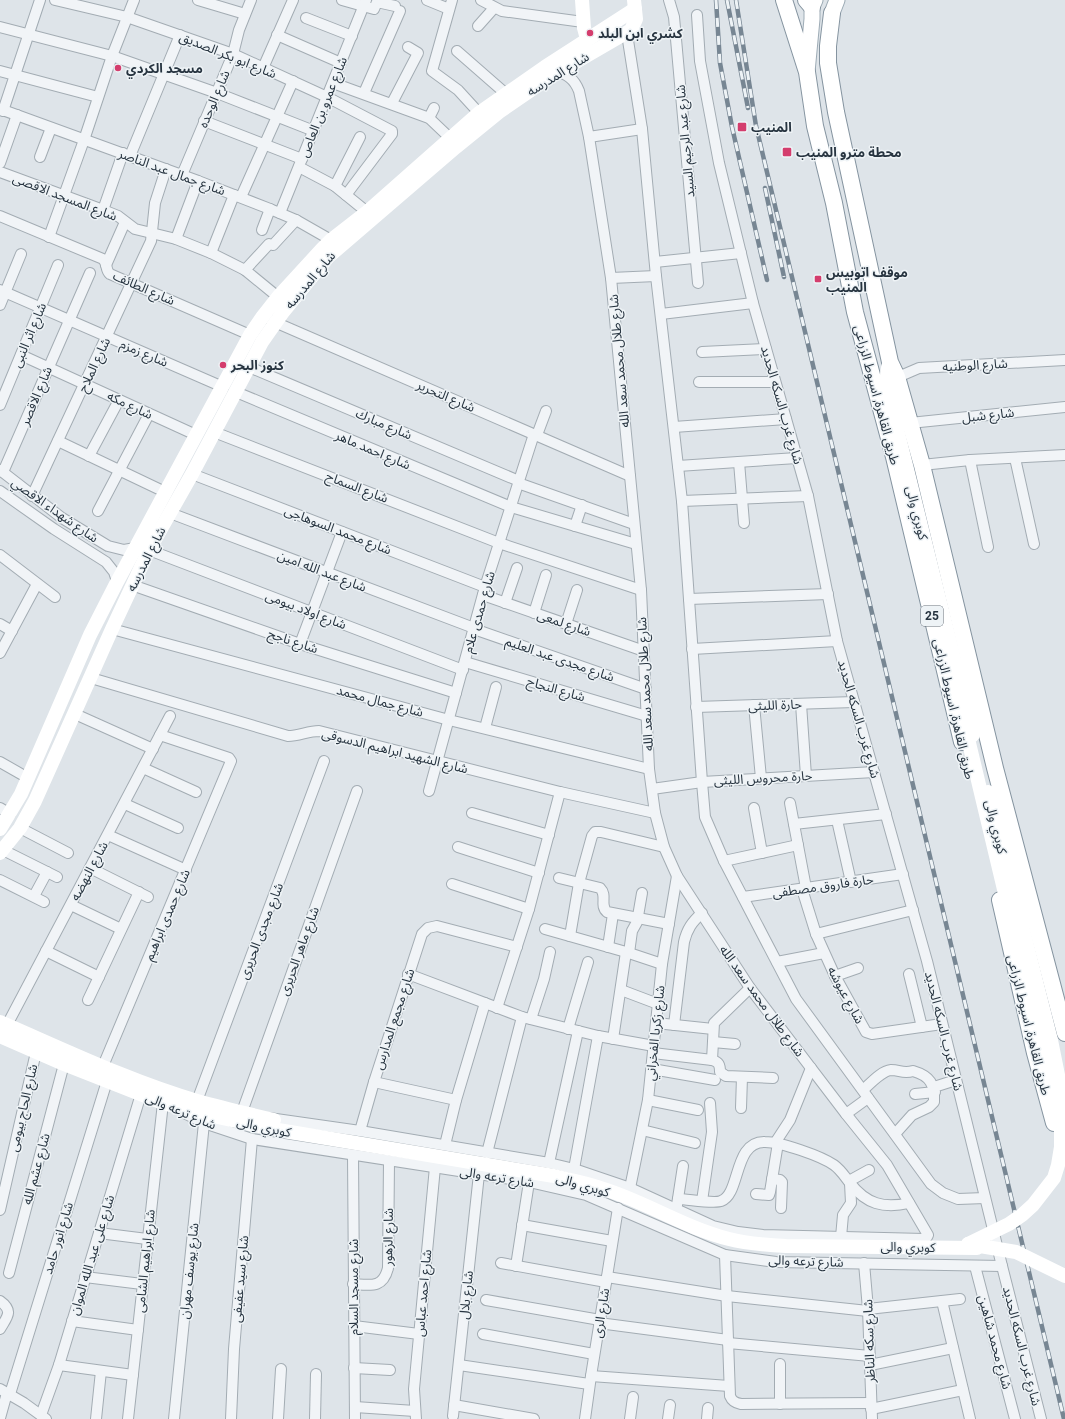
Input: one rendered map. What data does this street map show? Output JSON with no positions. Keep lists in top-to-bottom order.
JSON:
{
  "streets": {
    "highway": ["طريق القاهرة, اسيوط الزراعى", "25"],
    "main road": ["شارع المدرسه", "كوبري والى", "شارع ترعه والى"],
    "street": [
      "شارع ابو بكر الصديق",
      "شارع الوحده",
      "شارع عمرو بن العاص",
      "شارع عبد الرحيم السيد",
      "شارع جمال عبد الناصر",
      "شارع المسجد الاقصى",
      "شارع الطائف",
      "شارع اثر النبى",
      "شارع زمزم",
      "شارع طلال محمد سعد الله",
      "شارع الملاح",
      "شارع الوطنيه",
      "شارع الاقصر",
      "شارع التحرير",
      "شارع مكه",
      "شارع غرب السكه الحديد",
      "شارع شبل",
      "شارع مبارك",
      "شارع احمد ماهر",
      "شارع السماح",
      "شارع شهداء الاقصي",
      "شارع محمد السوهاجى",
      "شارع عبد الله امين",
      "شارع اولاد بيومى",
      "شارع حمدى علام",
      "شارع لمعى",
      "شارع ناجح",
      "شارع مجدى عبد العليم",
      "شارع النجاح",
      "شارع جمال محمد",
      "حارة الليثى",
      "شارع الشهيد ابراهيم الدسوقى",
      "حارة محروس الليثى",
      "شارع النهضه",
      "حارة فاروق مصطفى",
      "شارع حمدى ابراهيم",
      "شارع مجدى الحريرى",
      "شارع ماهر الحريرى",
      "شارع عيوشه",
      "شارع مجمع المدارس",
      "شارع زكريا الفخراني",
      "شارع الحاج بيومى",
      "شارع عشم الله",
      "شارع الزهور",
      "شارع انور حامد",
      "شارع على عبد الله الموان",
      "شارع ابراهيم الشامى",
      "شارع يوسف مهران",
      "شارع سيد عفيفى",
      "شارع مسجد السلام",
      "شارع احمد عباس",
      "شارع بلال",
      "شارع الرى",
      "شارع سكه الناظر",
      "شارع محمد شاهين"
    ]
  },
  "crossings": [
    ["شارع ابو بكر الصديق", "شارع الوحده"],
    ["شارع ابو بكر الصديق", "شارع عمرو بن العاص"],
    ["شارع المدرسه", "شارع جمال عبد الناصر"],
    ["شارع المدرسه", "شارع المسجد الاقصى"],
    ["شارع المدرسه", "شارع الطائف"],
    ["شارع المدرسه", "شارع زمزم"],
    ["شارع المدرسه", "شارع طلال محمد سعد الله"],
    ["شارع المدرسه", "شارع التحرير"],
    ["شارع المدرسه", "شارع مكه"],
    ["شارع المدرسه", "شارع مبارك"],
    ["شارع المدرسه", "شارع احمد ماهر"],
    ["شارع المدرسه", "شارع السماح"],
    ["شارع المدرسه", "شارع شهداء الاقصي"],
    ["شارع المدرسه", "شارع محمد السوهاجى"],
    ["شارع المدرسه", "شارع عبد الله امين"],
    ["شارع المدرسه", "شارع اولاد بيومى"],
    ["شارع المدرسه", "شارع ناجح"],
    ["شارع المدرسه", "شارع جمال محمد"],
    ["شارع المدرسه", "شارع الشهيد ابراهيم الدسوقى"],
    ["شارع الوحده", "شارع جمال عبد الناصر"],
    ["شارع عمرو بن العاص", "شارع جمال عبد الناصر"],
    ["شارع جمال عبد الناصر", "شارع الملاح"],
    ["شارع المسجد الاقصى", "شارع الملاح"],
    ["شارع الطائف", "شارع الملاح"],
    ["شارع اثر النبى", "شارع زمزم"],
    ["شارع اثر النبى", "شارع مكه"],
    ["شارع زمزم", "شارع الملاح"],
    ["شارع زمزم", "شارع الاقصر"],
    ["شارع زمزم", "شارع احمد ماهر"],
    ["شارع طلال محمد سعد الله", "شارع التحرير"],
    ["شارع طلال محمد سعد الله", "شارع مبارك"],
    ["شارع طلال محمد سعد الله", "شارع احمد ماهر"],
    ["شارع طلال محمد سعد الله", "شارع السماح"],
    ["شارع طلال محمد سعد الله", "شارع لمعى"],
    ["شارع طلال محمد سعد الله", "شارع مجدى عبد العليم"],
    ["شارع طلال محمد سعد الله", "شارع النجاح"],
    ["شارع طلال محمد سعد الله", "شارع جمال محمد"],
    ["شارع طلال محمد سعد الله", "شارع الشهيد ابراهيم الدسوقى"],
    ["شارع طلال محمد سعد الله", "حارة محروس الليثى"],
    ["شارع طلال محمد سعد الله", "شارع زكريا الفخراني"],
    ["شارع طلال محمد سعد الله", "شارع ترعه والى"],
    ["شارع الملاح", "شارع مكه"],
    ["شارع الملاح", "شارع شهداء الاقصي"],
    ["شارع الوطنيه", "طريق القاهرة, اسيوط الزراعى"],
    ["شارع الوطنيه", "كوبري والى"],
    ["طريق القاهرة, اسيوط الزراعى", "شارع شبل"],
    ["طريق القاهرة, اسيوط الزراعى", "كوبري والى"],
    ["شارع الاقصر", "شارع مكه"],
    ["شارع الاقصر", "شارع شهداء الاقصي"],
    ["شارع التحرير", "شارع حمدى علام"],
    ["شارع غرب السكه الحديد", "حارة الليثى"],
    ["شارع غرب السكه الحديد", "حارة محروس الليثى"],
    ["شارع غرب السكه الحديد", "حارة فاروق مصطفى"],
    ["شارع غرب السكه الحديد", "شارع عيوشه"],
    ["شارع غرب السكه الحديد", "شارع ترعه والى"],
    ["شارع مبارك", "شارع حمدى علام"],
    ["شارع احمد ماهر", "شارع حمدى علام"],
    ["شارع السماح", "شارع حمدى علام"],
    ["كوبري والى", "شارع ترعه والى"],
    ["كوبري والى", "شارع ابراهيم الشامى"],
    ["شارع محمد السوهاجى", "شارع حمدى علام"],
    ["شارع محمد السوهاجى", "شارع لمعى"],
    ["شارع عبد الله امين", "شارع حمدى علام"],
    ["شارع عبد الله امين", "شارع مجدى عبد العليم"],
    ["شارع اولاد بيومى", "شارع حمدى علام"],
    ["شارع اولاد بيومى", "شارع النجاح"],
    ["شارع حمدى علام", "شارع لمعى"],
    ["شارع حمدى علام", "شارع ناجح"],
    ["شارع حمدى علام", "شارع مجدى عبد العليم"],
    ["شارع حمدى علام", "شارع النجاح"],
    ["شارع حمدى علام", "شارع جمال محمد"],
    ["شارع حمدى علام", "شارع الشهيد ابراهيم الدسوقى"],
    ["شارع النهضه", "شارع حمدى ابراهيم"],
    ["شارع النهضه", "شارع ترعه والى"],
    ["حارة فاروق مصطفى", "شارع عيوشه"],
    ["شارع حمدى ابراهيم", "شارع ترعه والى"],
    ["شارع مجدى الحريرى", "شارع ترعه والى"],
    ["شارع ماهر الحريرى", "شارع ترعه والى"],
    ["شارع مجمع المدارس", "شارع ترعه والى"],
    ["شارع زكريا الفخراني", "شارع ترعه والى"],
    ["شارع الحاج بيومى", "شارع ترعه والى"],
    ["شارع ترعه والى", "شارع عشم الله"],
    ["شارع ترعه والى", "شارع الزهور"],
    ["شارع ترعه والى", "شارع انور حامد"],
    ["شارع ترعه والى", "شارع على عبد الله الموان"],
    ["شارع ترعه والى", "شارع ابراهيم الشامى"],
    ["شارع ترعه والى", "شارع يوسف مهران"],
    ["شارع ترعه والى", "شارع سيد عفيفى"],
    ["شارع ترعه والى", "شارع مسجد السلام"],
    ["شارع ترعه والى", "شارع احمد عباس"],
    ["شارع ترعه والى", "شارع بلال"],
    ["شارع ترعه والى", "شارع الرى"],
    ["شارع ترعه والى", "شارع سكه الناظر"],
    ["شارع ترعه والى", "شارع محمد شاهين"],
    ["شارع الزهور", "شارع مسجد السلام"]
  ],
  "places": {
    "other": ["كشري ابن البلد", "مسجد الكردي", "كنوز البحر"],
    "transit": ["المنيب", "محطة مترو المنيب", "موقف اتوبيس المنيب"]
  }
}
